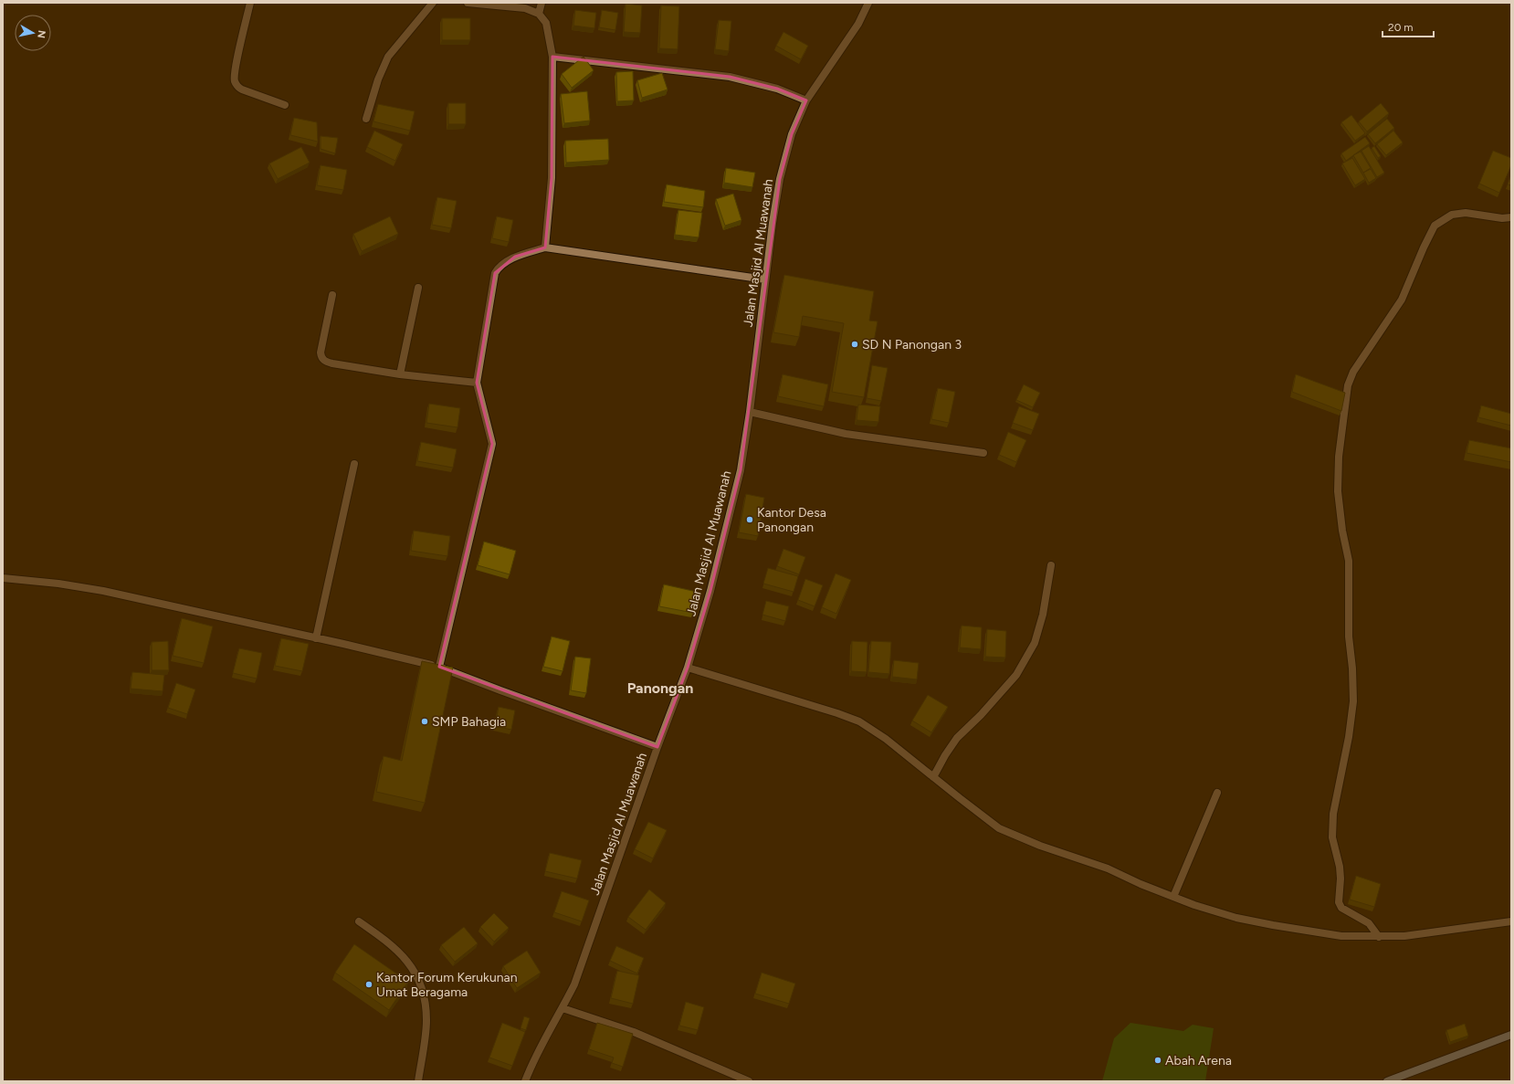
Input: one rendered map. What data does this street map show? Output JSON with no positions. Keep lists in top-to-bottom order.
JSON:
{
  "streets": {
    "street": ["Jalan Masjid Al Muawanah"]
  },
  "districts": ["Panongan"],
  "places": [
    "SD N Panongan 3",
    "Kantor Desa Panongan",
    "SMP Bahagia",
    "Kantor Forum Kerukunan Umat Beragama",
    "Abah Arena"
  ],
  "scale_bar": "20 m",
  "north": "right"
}
